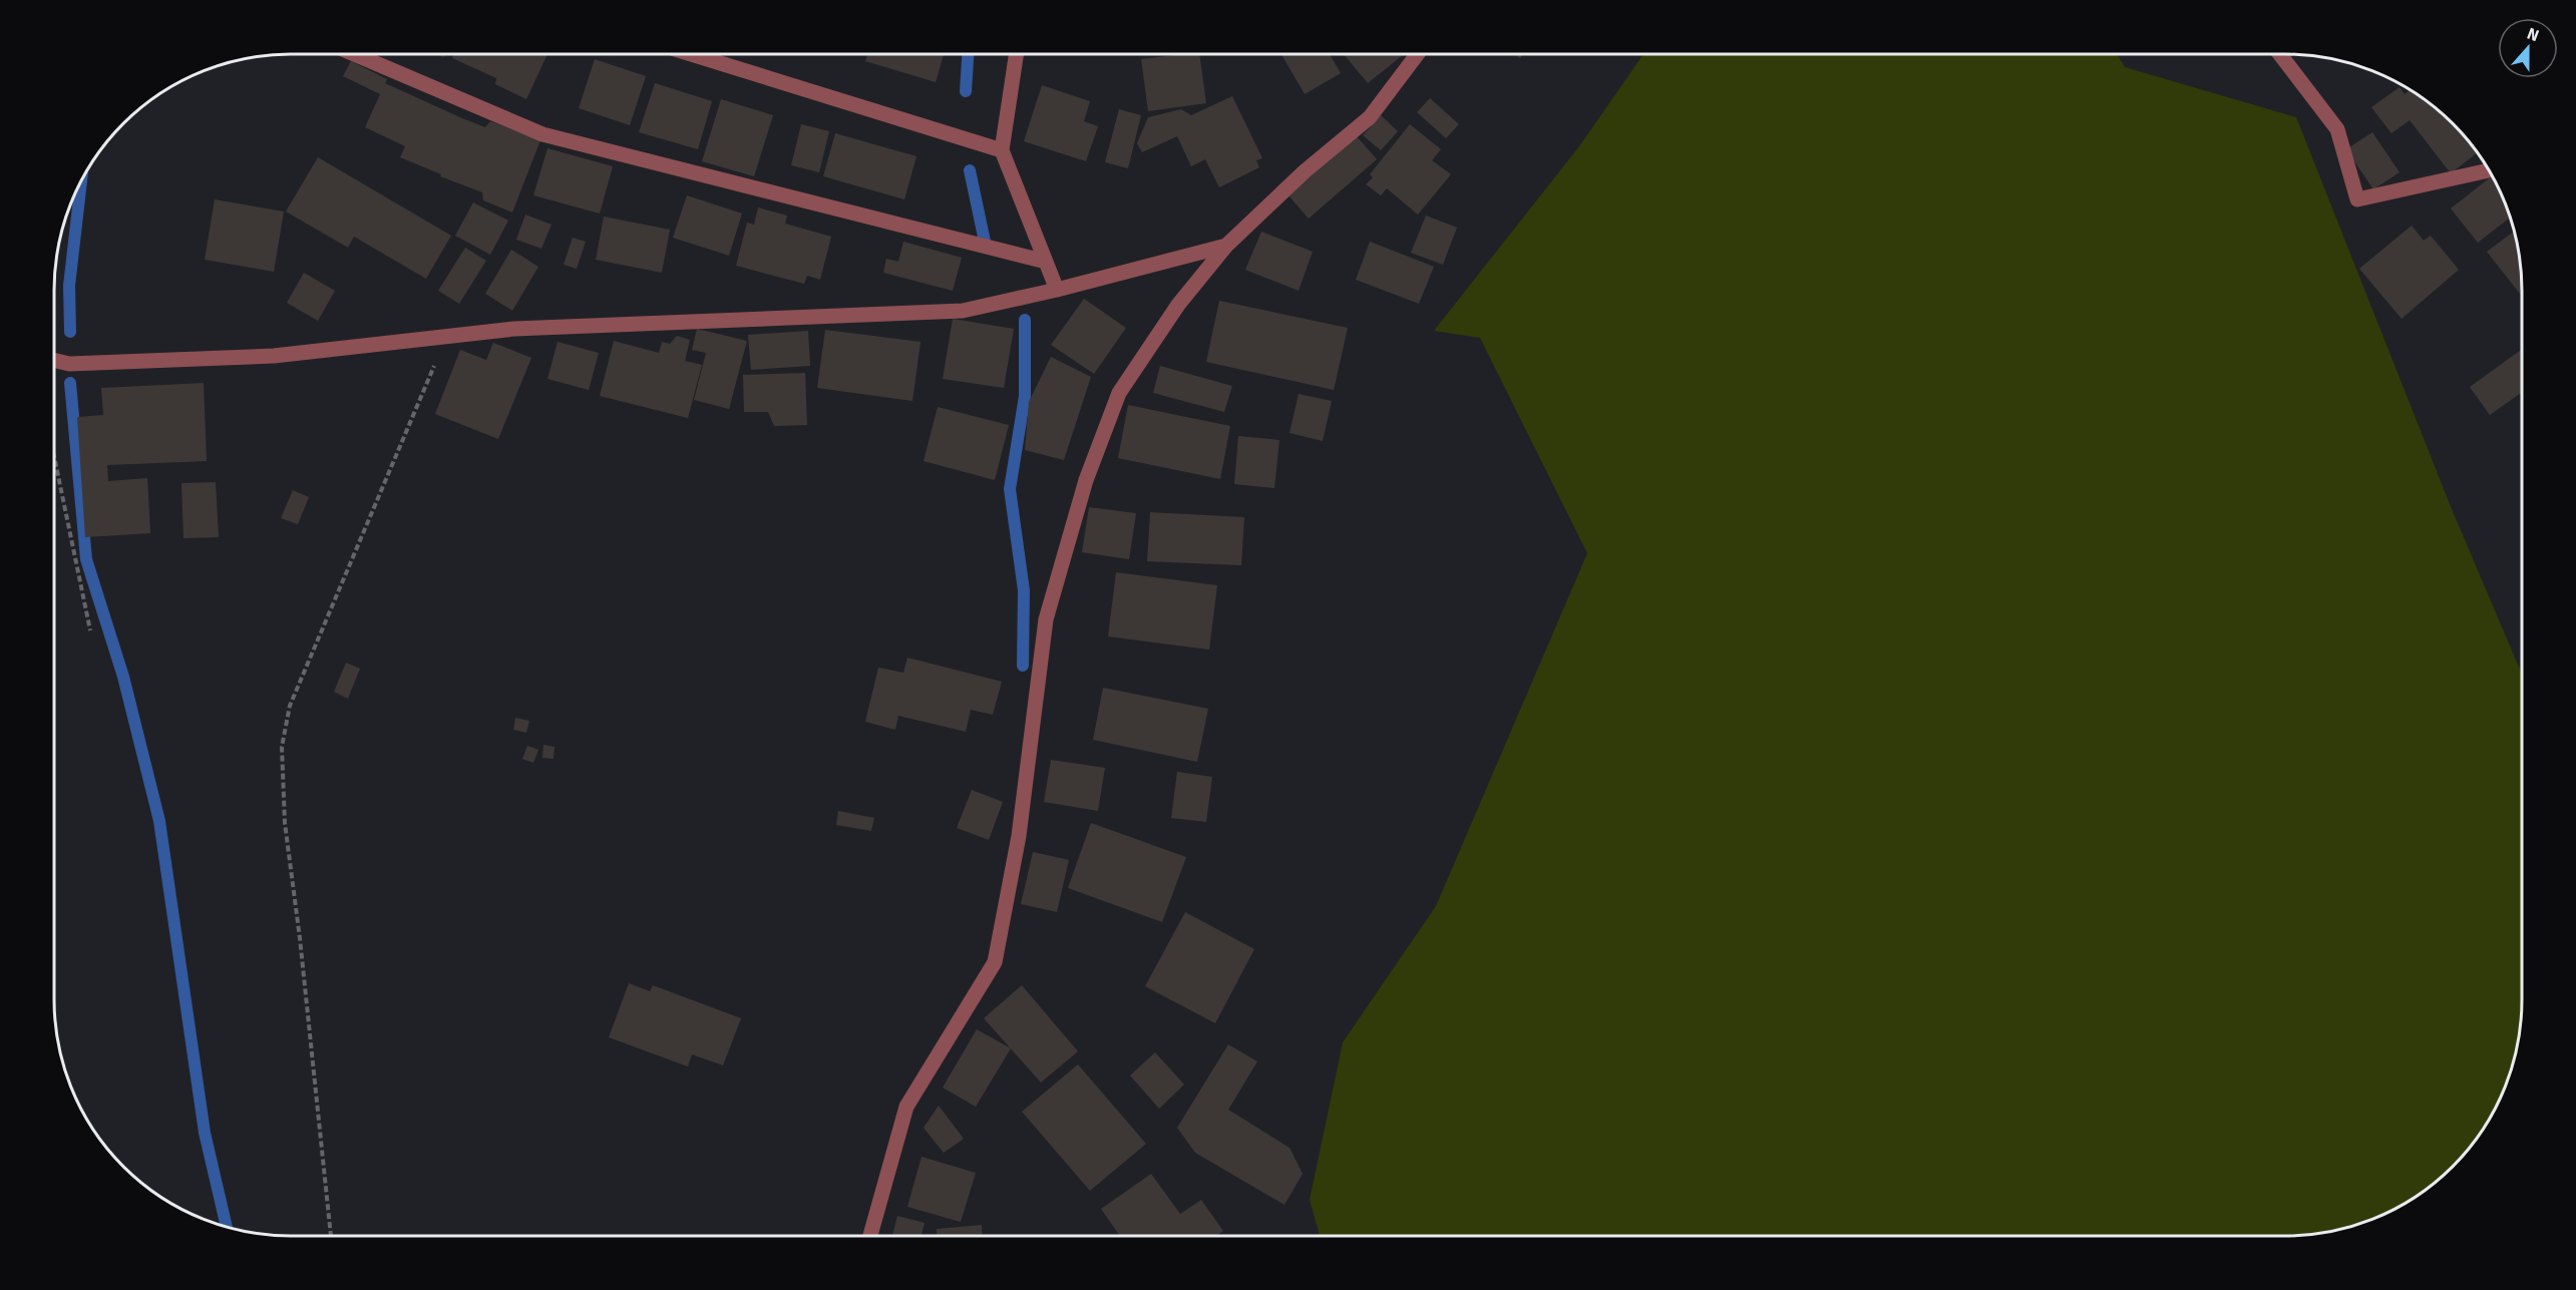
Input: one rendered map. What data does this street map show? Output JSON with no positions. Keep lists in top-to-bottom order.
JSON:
{
  "north": "top"
}
